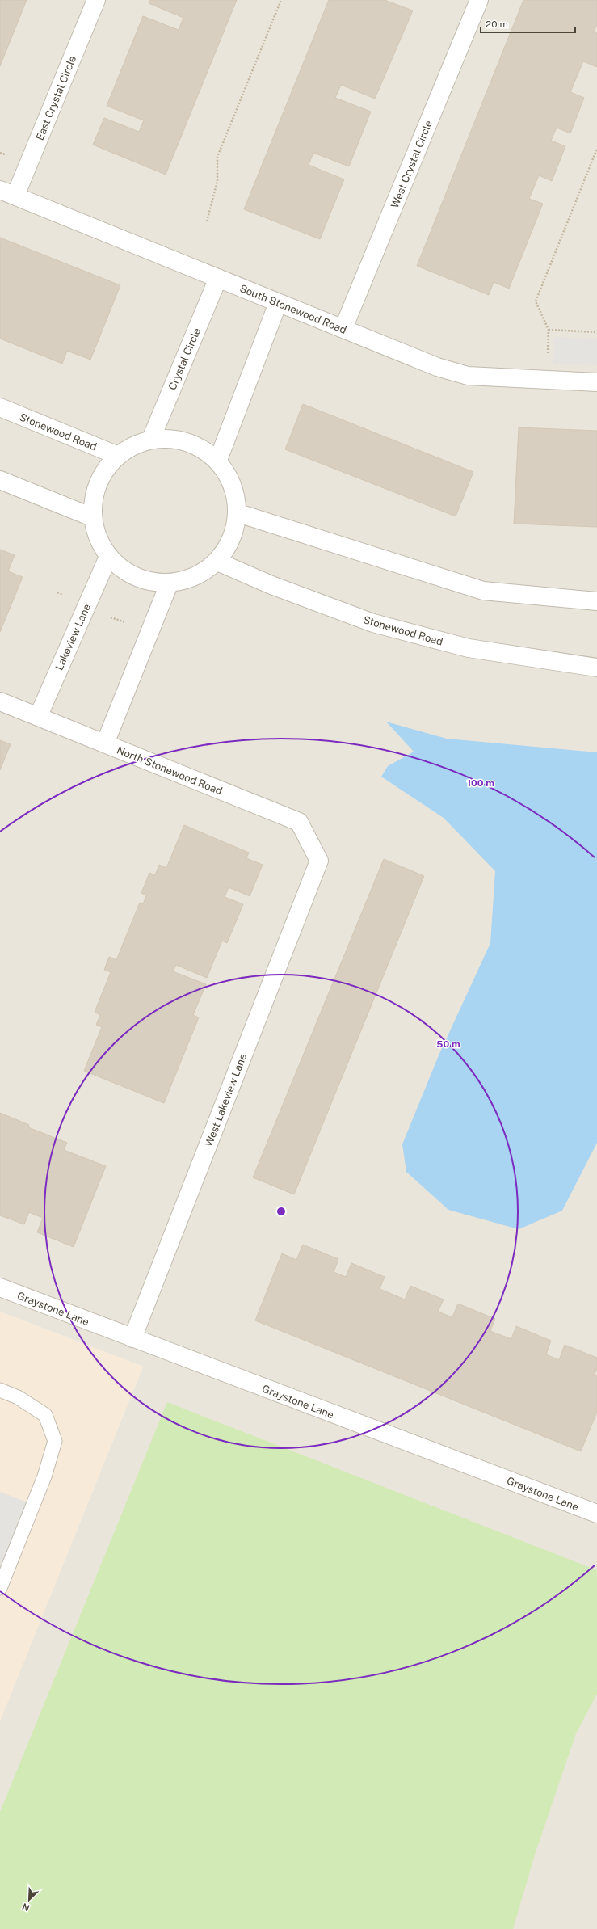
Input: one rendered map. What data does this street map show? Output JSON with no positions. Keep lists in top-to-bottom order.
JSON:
{
  "streets": {
    "street": [
      "East Crystal Circle",
      "West Crystal Circle",
      "South Stonewood Road",
      "Crystal Circle",
      "Stonewood Road",
      "Lakeview Lane",
      "North Stonewood Road",
      "West Lakeview Lane",
      "Graystone Lane"
    ]
  },
  "crossings": [
    ["East Crystal Circle", "South Stonewood Road"],
    ["West Crystal Circle", "South Stonewood Road"],
    ["South Stonewood Road", "Crystal Circle"],
    ["Lakeview Lane", "North Stonewood Road"],
    ["North Stonewood Road", "West Lakeview Lane"],
    ["West Lakeview Lane", "Graystone Lane"]
  ],
  "scale_bar": "20 m",
  "north": "bottom left",
  "rings": ["100 m", "50 m"]
}
